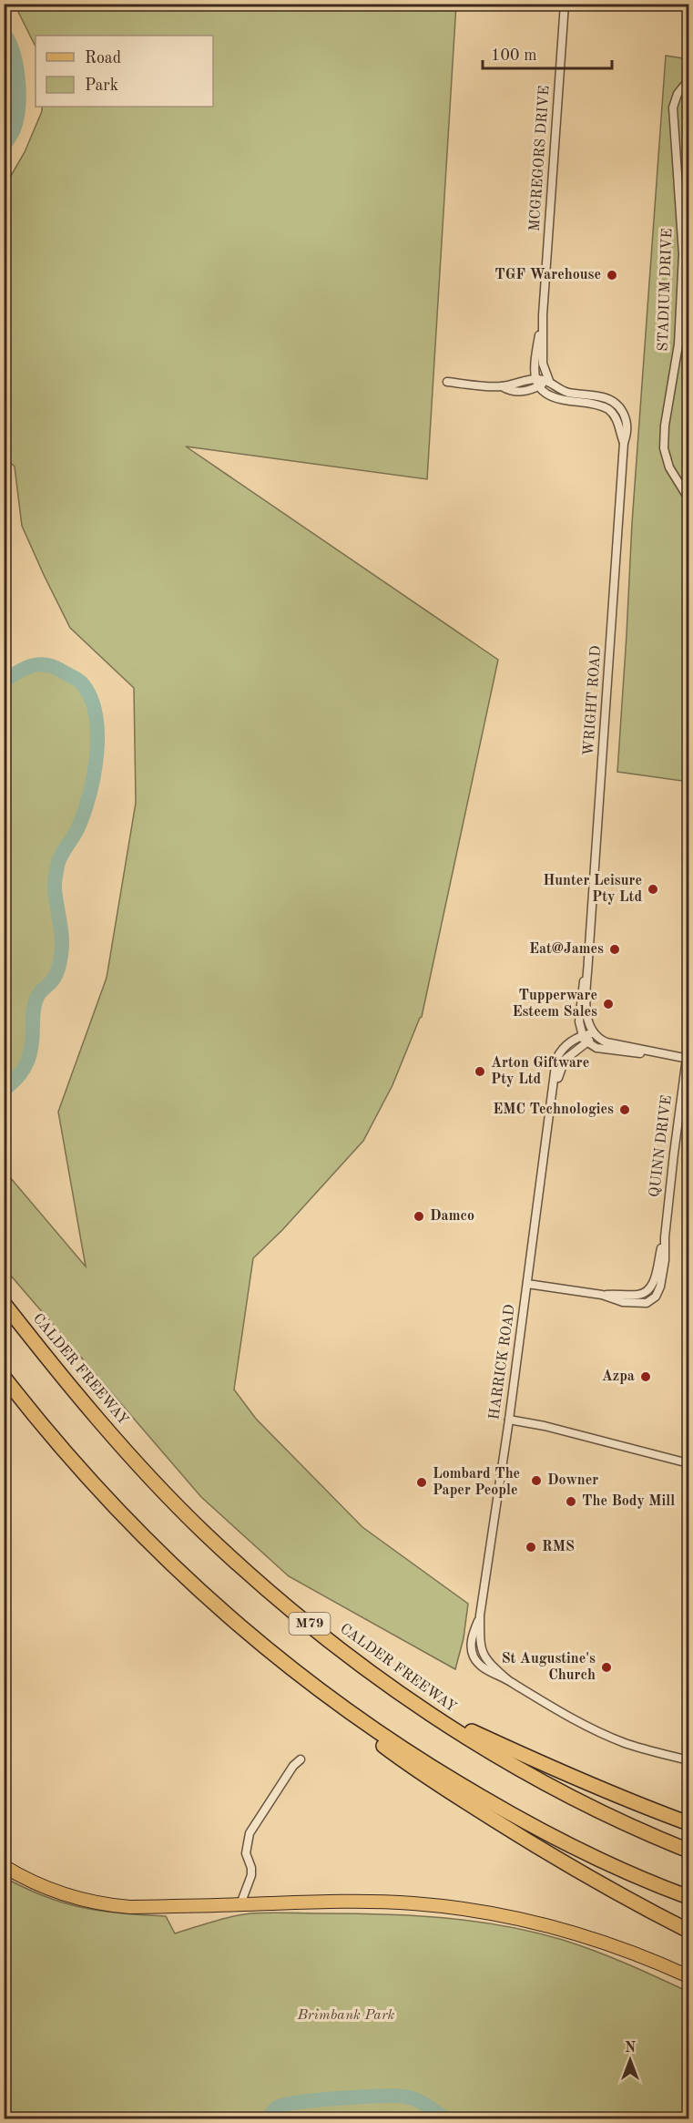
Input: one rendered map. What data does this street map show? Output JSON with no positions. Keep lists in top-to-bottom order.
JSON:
{
  "streets": {
    "highway": ["CALDER FREEWAY", "M79"],
    "street": [
      "MCGREGORS DRIVE",
      "STADIUM DRIVE",
      "WRIGHT ROAD",
      "QUINN DRIVE",
      "HARRICK ROAD"
    ]
  },
  "crossings": [
    ["MCGREGORS DRIVE", "WRIGHT ROAD"],
    ["WRIGHT ROAD", "HARRICK ROAD"],
    ["QUINN DRIVE", "HARRICK ROAD"]
  ],
  "parks": ["Brimbank Park"],
  "places": [
    "TGF Warehouse",
    "Hunter Leisure Pty Ltd",
    "Eat@James",
    "Tupperware Esteem Sales",
    "Arton Giftware Pty Ltd",
    "EMC Technologies",
    "Damco",
    "Azpa",
    "Downer",
    "Lombard The Paper People",
    "The Body Mill",
    "RMS",
    "St Augustine's Church"
  ],
  "legend": ["Road", "Park"],
  "scale_bar": "100 m",
  "north": "top"
}
